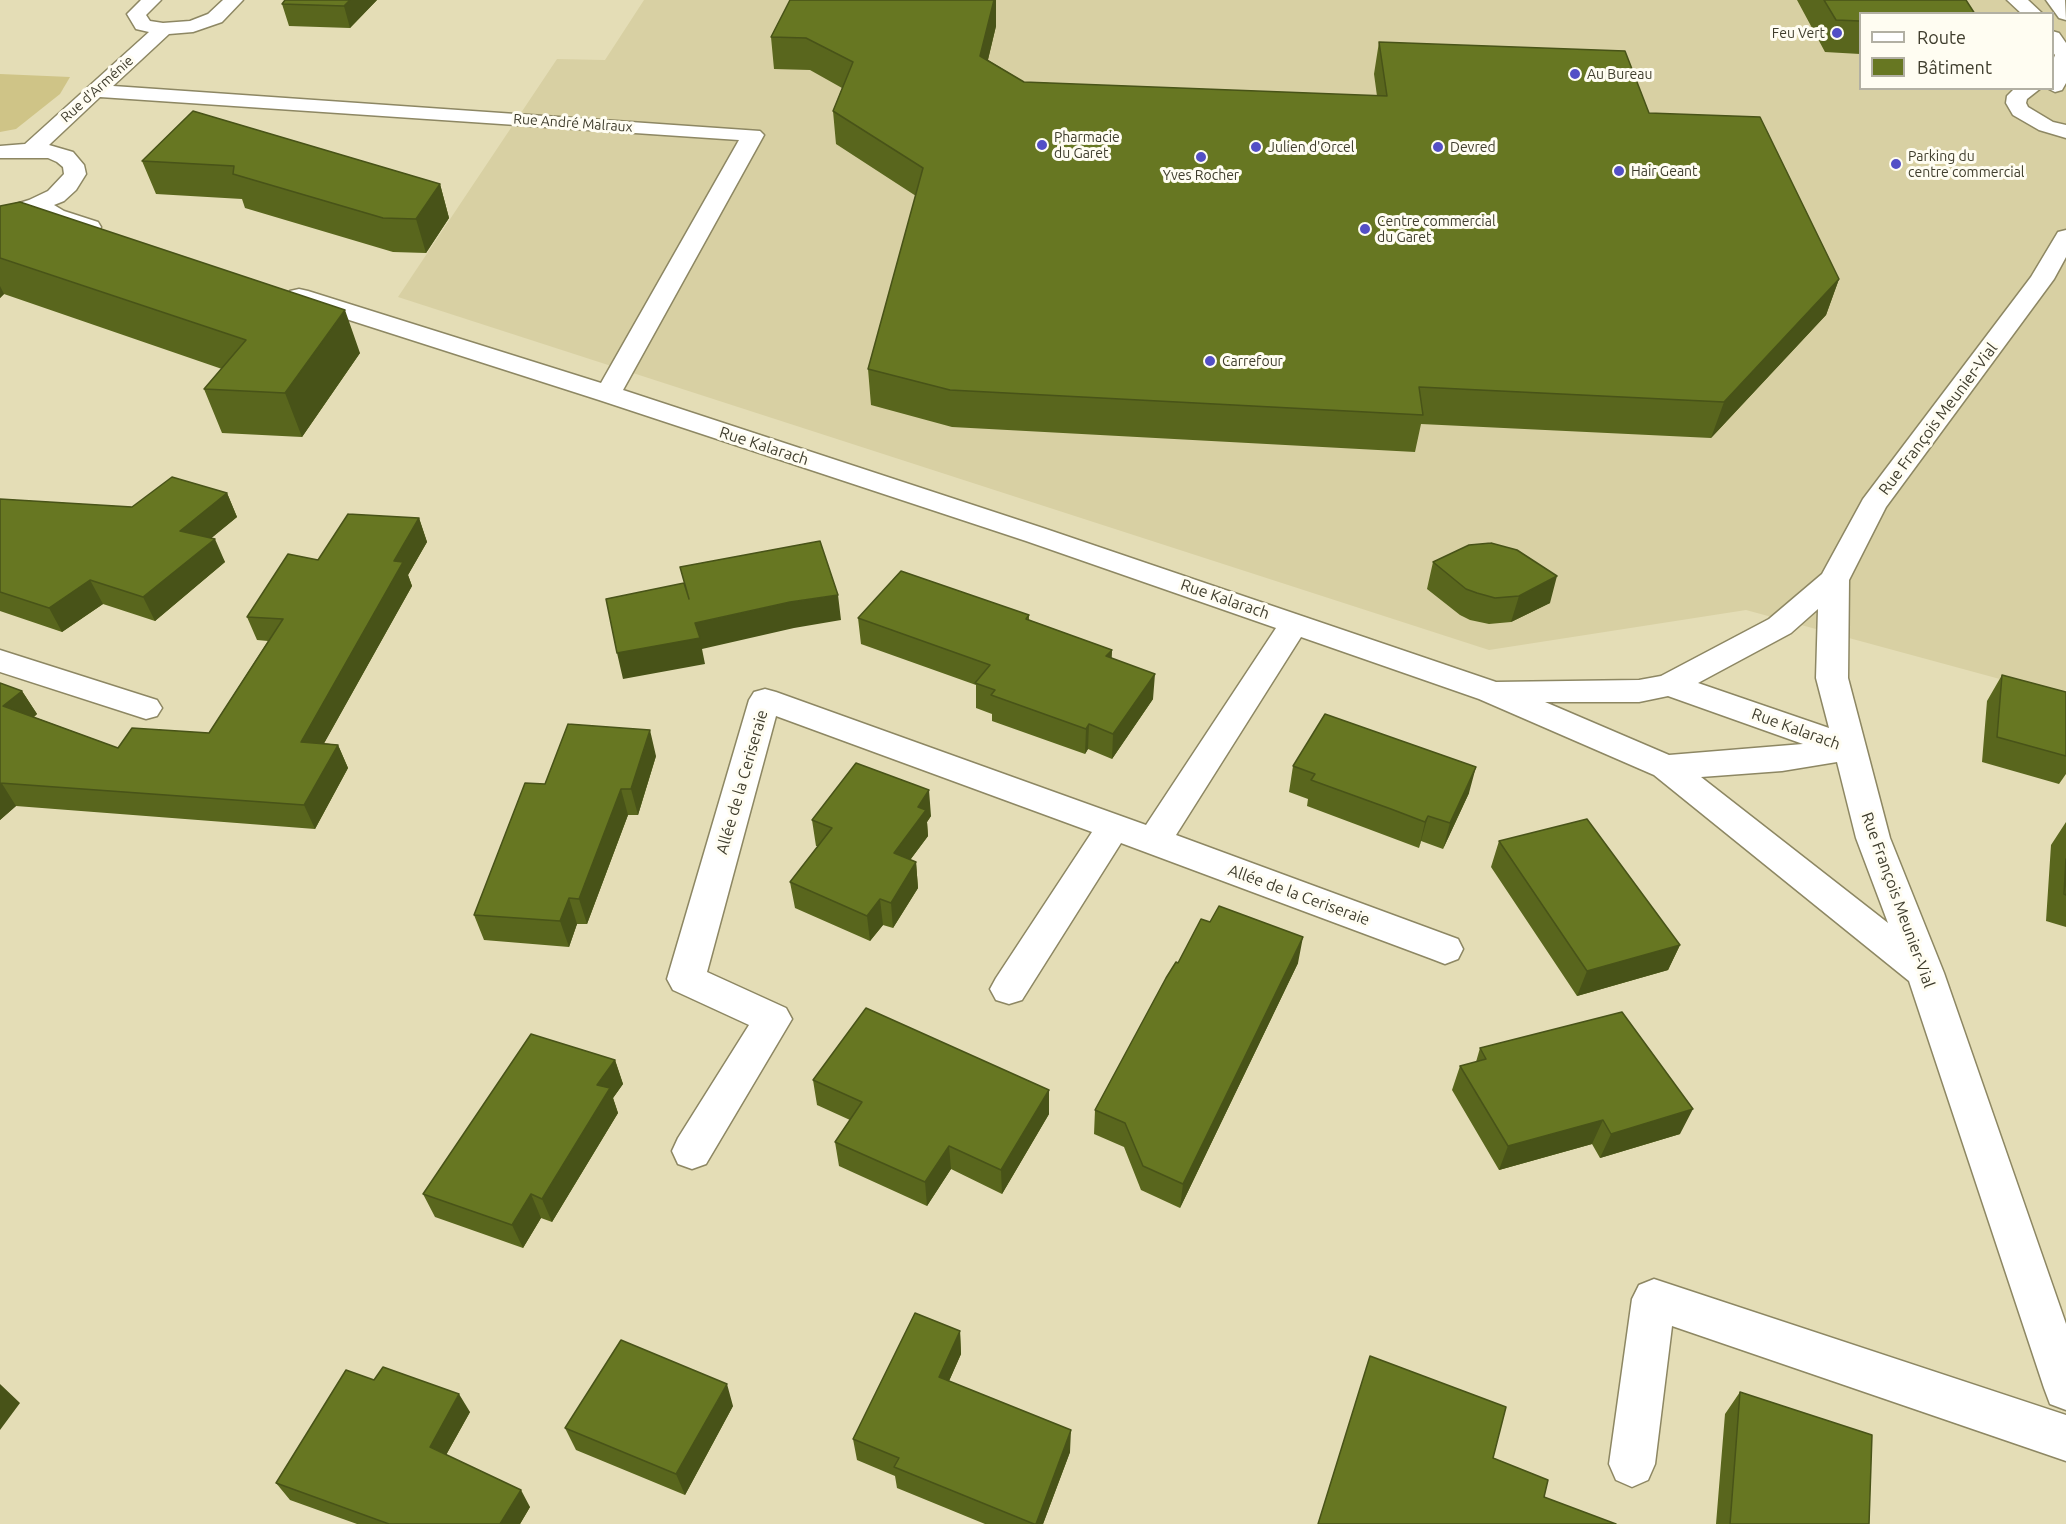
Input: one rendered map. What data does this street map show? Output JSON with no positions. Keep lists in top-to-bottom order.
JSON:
{
  "streets": {
    "street": [
      "Rue d'Arménie",
      "Rue André Malraux",
      "Rue François Meunier-Vial",
      "Rue Kalarach",
      "Allée de la Ceriseraie"
    ]
  },
  "crossings": [
    ["Rue d'Arménie", "Rue André Malraux"],
    ["Rue André Malraux", "Rue Kalarach"],
    ["Rue François Meunier-Vial", "Rue Kalarach"]
  ],
  "places": [
    "Feu Vert",
    "Au Bureau",
    "Pharmacie du Garet",
    "Julien d'Orcel",
    "Devred",
    "Yves Rocher",
    "Parking du centre commercial",
    "Hair Geant",
    "Centre commercial du Garet",
    "Carrefour"
  ],
  "legend": ["Route", "Bâtiment"]
}
